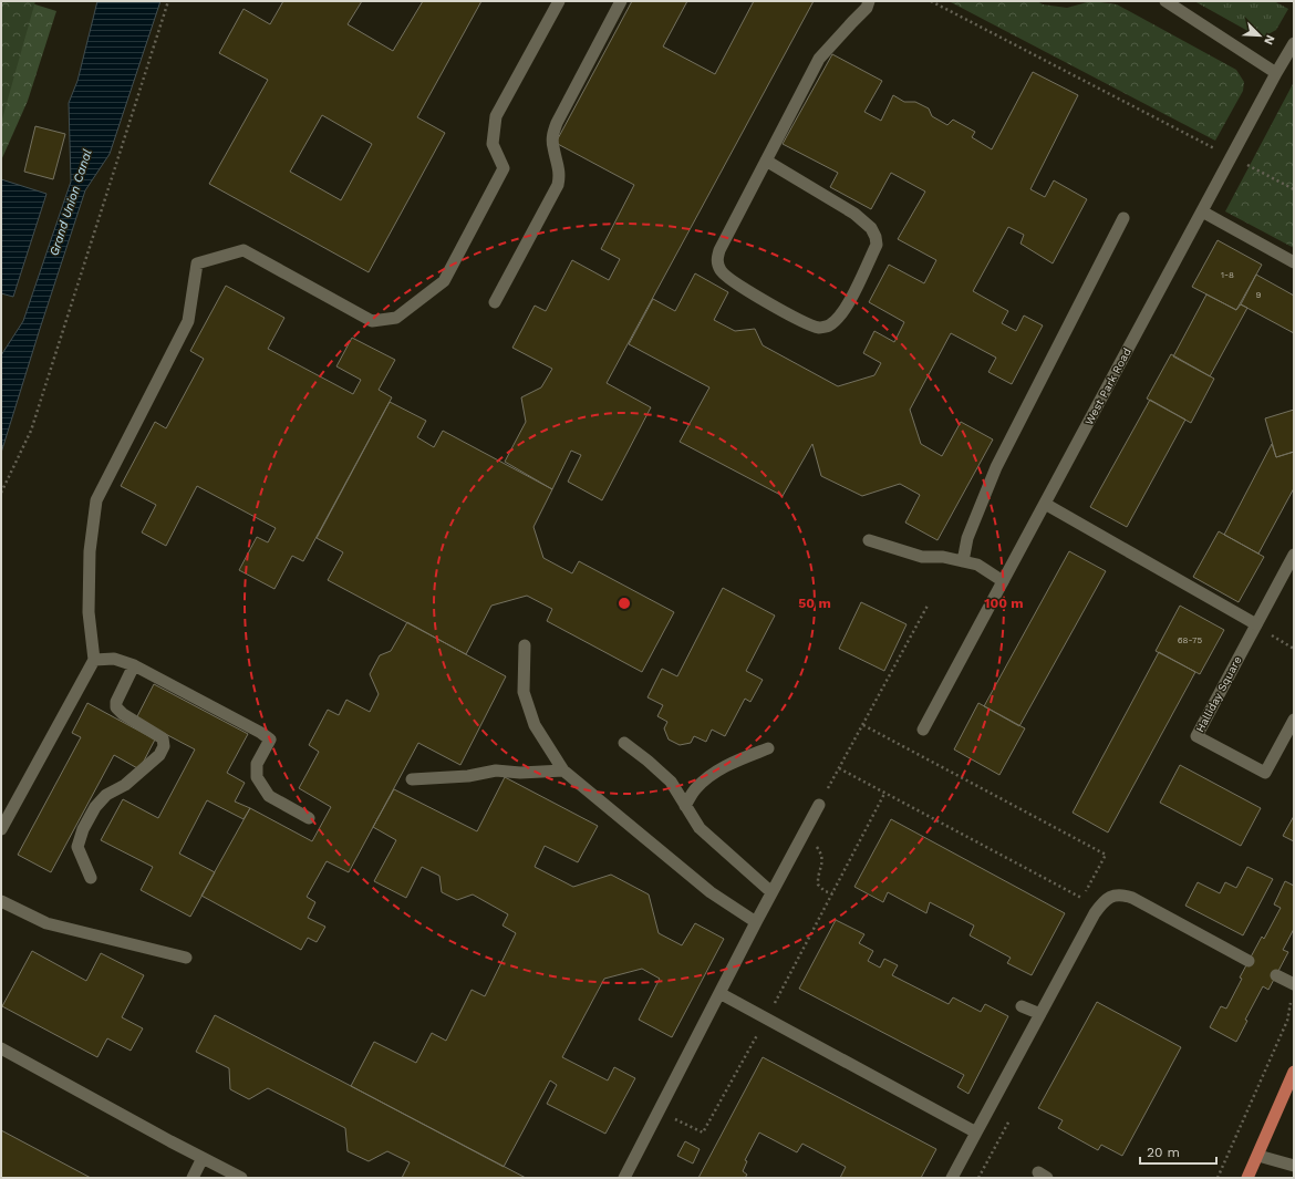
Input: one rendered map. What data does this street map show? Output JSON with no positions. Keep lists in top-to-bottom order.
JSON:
{
  "streets": {
    "street": ["West Park Road", "Halliday Square"]
  },
  "water": ["Grand Union Canal"],
  "house_numbers": ["1-8", "9", "68-75"],
  "scale_bar": "20 m",
  "north": "bottom right",
  "rings": ["50 m", "100 m"]
}
